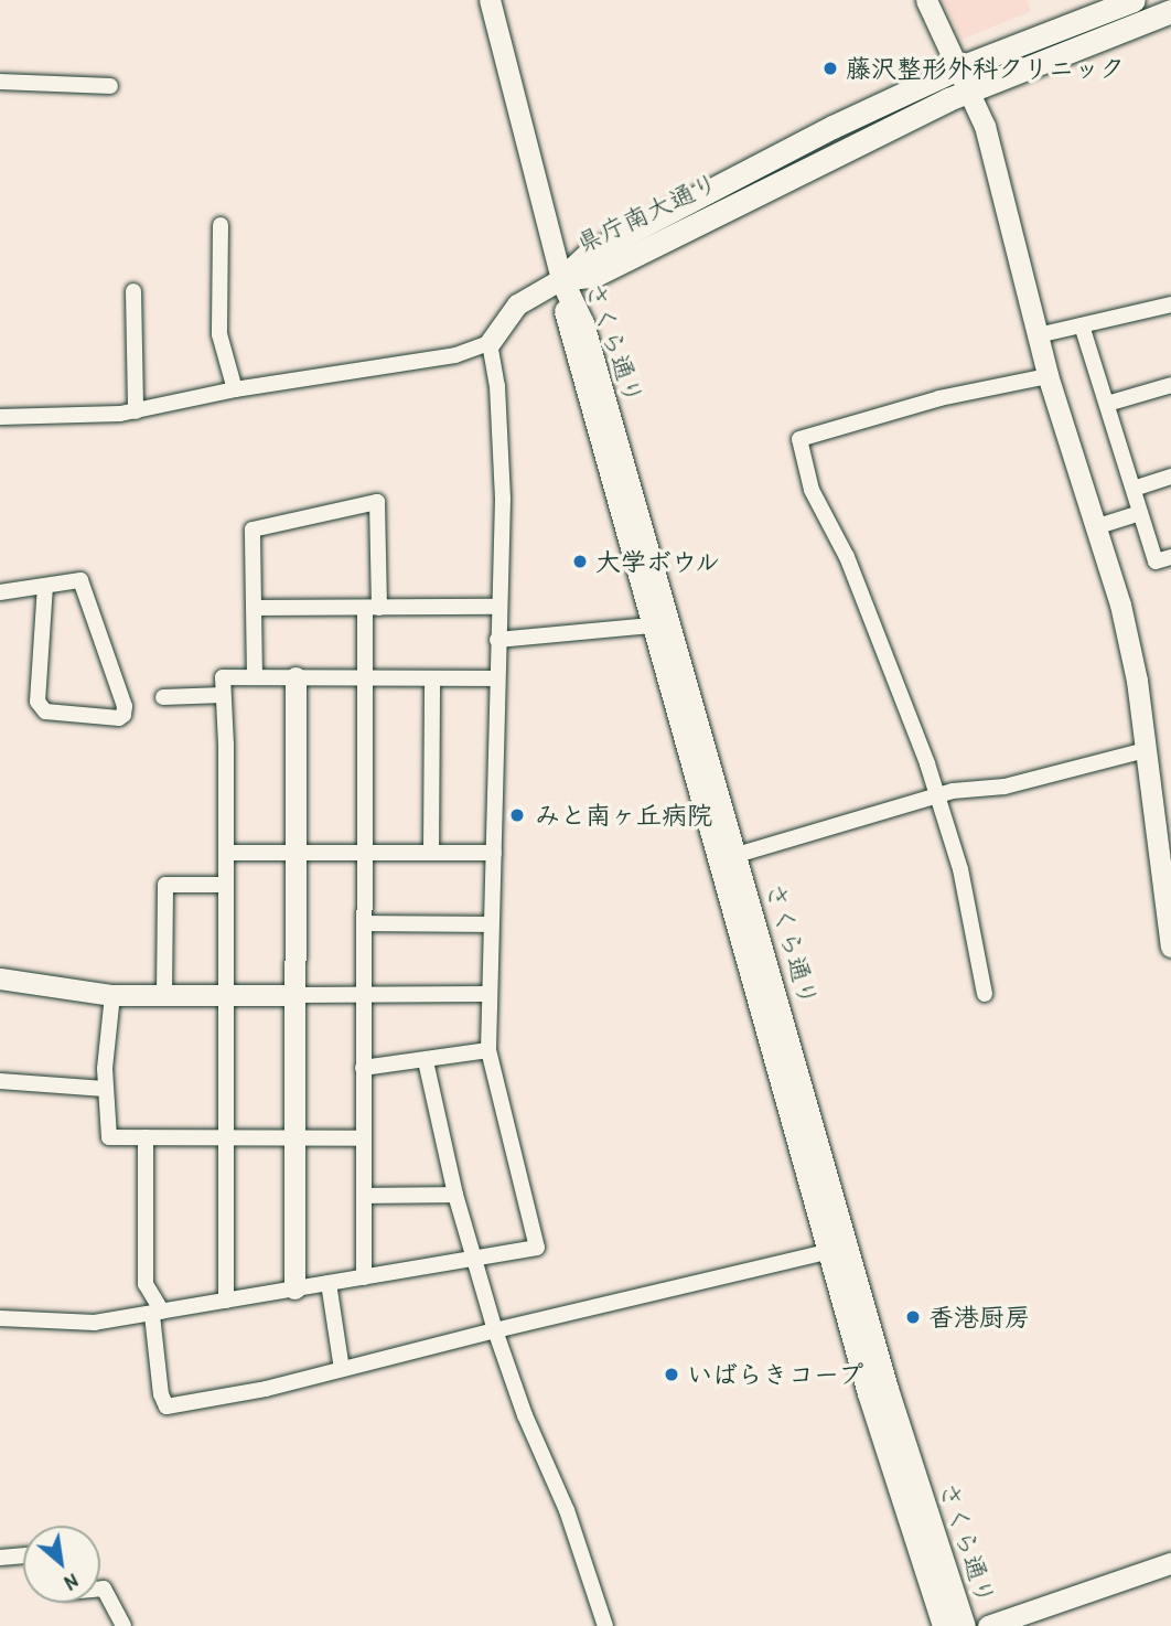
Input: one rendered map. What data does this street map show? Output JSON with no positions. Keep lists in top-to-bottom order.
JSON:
{
  "streets": {
    "main road": ["県庁南大通り", "さくら通り"]
  },
  "crossings": [
    ["県庁南大通り", "さくら通り"]
  ],
  "places": [
    "藤沢整形外科クリニック",
    "大学ボウル",
    "みと南ヶ丘病院",
    "香港厨房",
    "いばらきコープ"
  ],
  "north": "bottom right"
}
